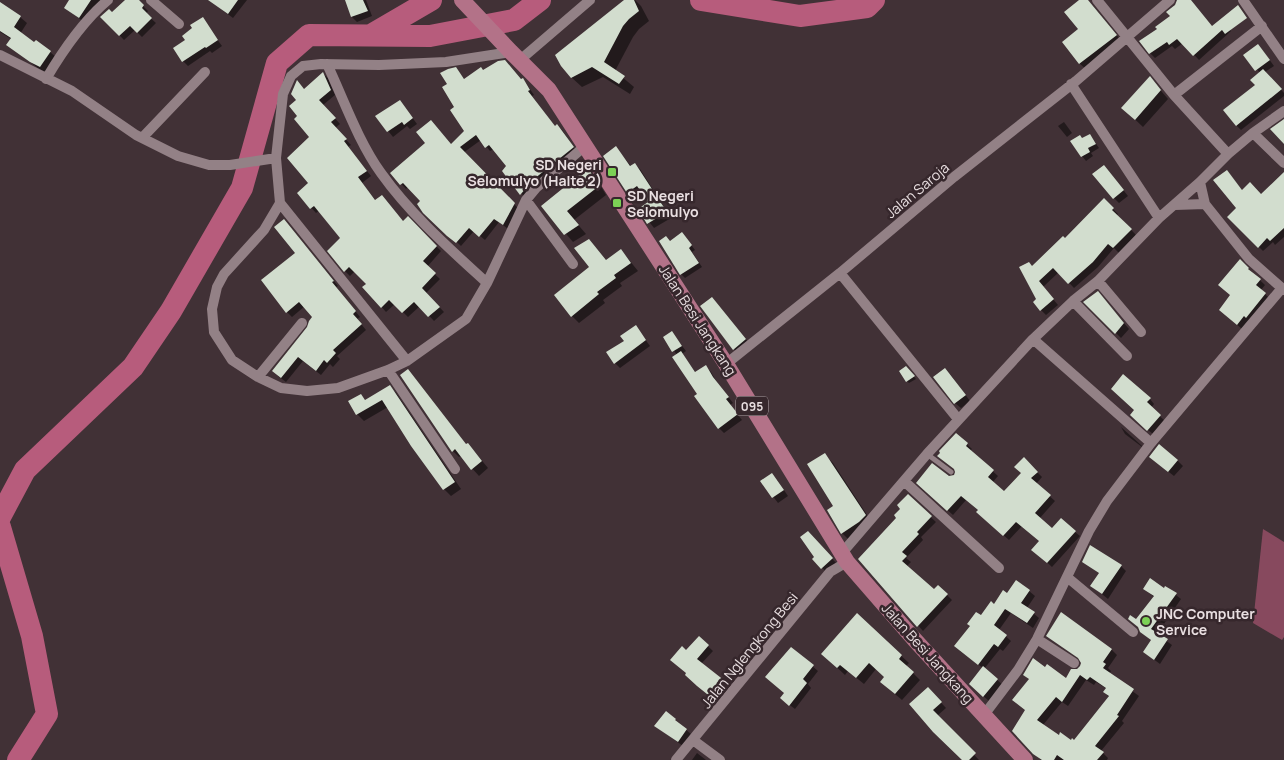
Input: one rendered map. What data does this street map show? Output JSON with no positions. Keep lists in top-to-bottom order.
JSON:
{
  "streets": {
    "main road": ["Jalan Besi Jangkang", "095"],
    "street": ["Jalan Saroja", "Jalan Nglengkong Besi"]
  },
  "crossings": [
    ["Jalan Saroja", "Jalan Besi Jangkang"],
    ["Jalan Besi Jangkang", "Jalan Nglengkong Besi"]
  ],
  "places": {
    "transit": ["SD Negeri Selomulyo (Halte 2)", "SD Negeri Selomulyo"],
    "other": ["JNC Computer Service"]
  }
}
